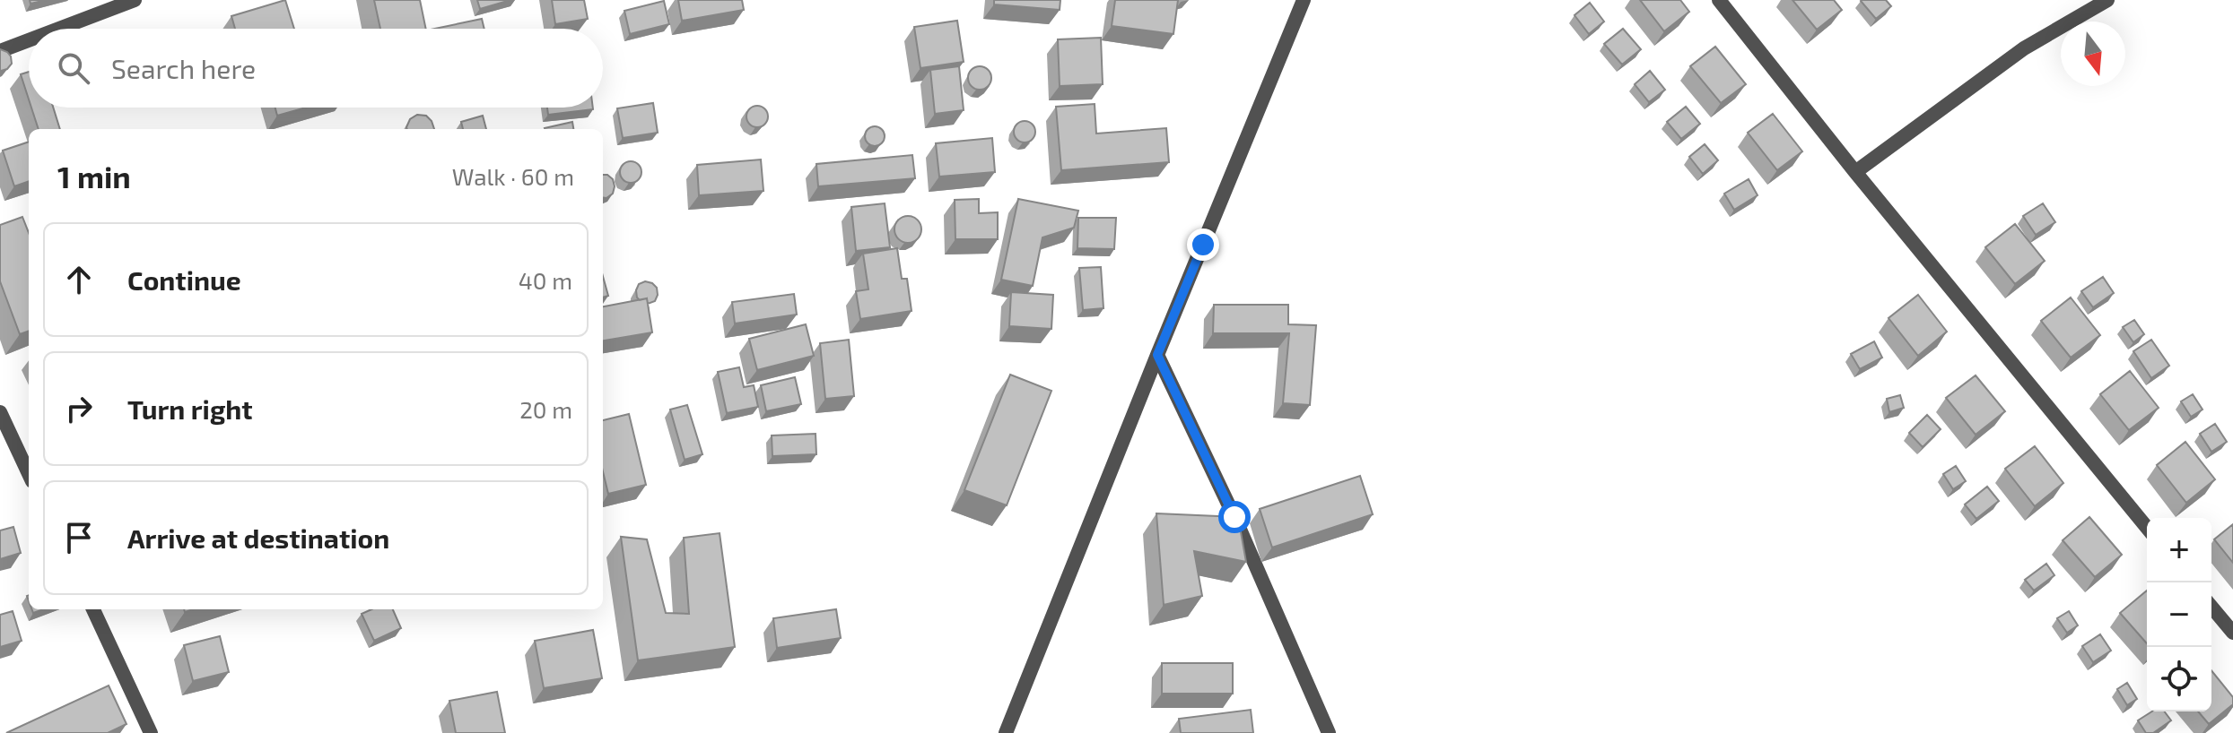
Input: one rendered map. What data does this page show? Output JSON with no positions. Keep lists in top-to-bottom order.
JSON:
{
  "north": "bottom",
  "page": {
    "search": "Search here",
    "heading": ["1 min", "Walk · 60 m"],
    "list": [
      ["Continue", "40 m"],
      ["Turn right", "20 m"],
      "Arrive at destination"
    ],
    "map_buttons": ["+", "−"]
  }
}
